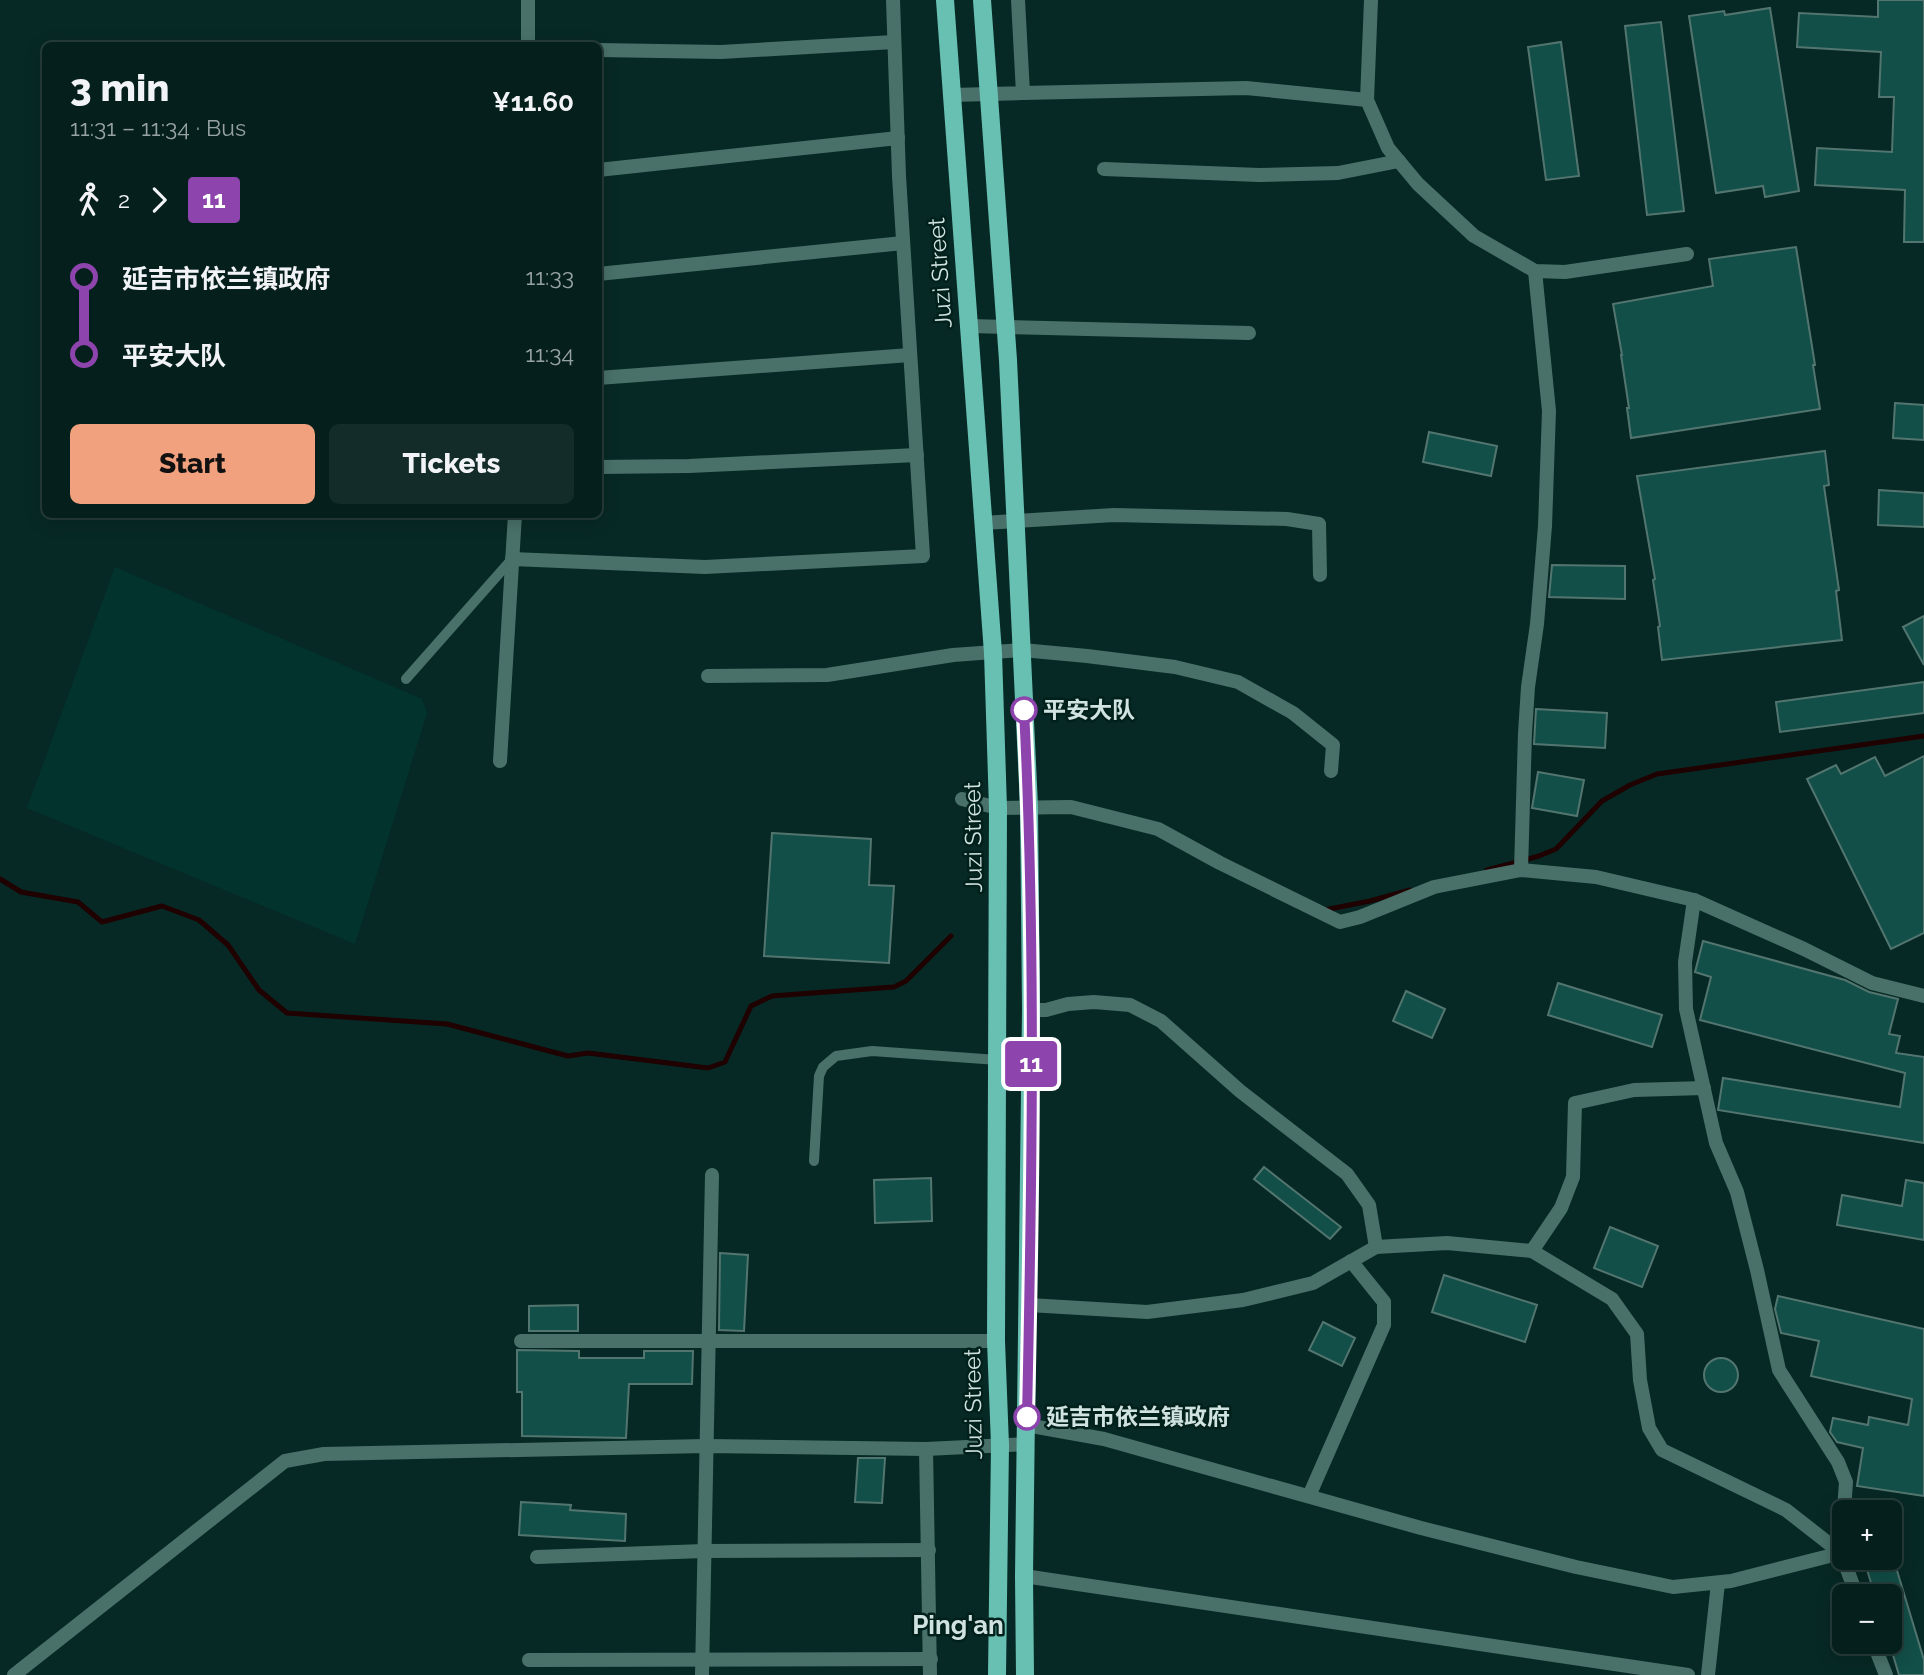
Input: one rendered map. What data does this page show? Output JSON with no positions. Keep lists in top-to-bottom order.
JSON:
{
  "streets": {
    "main road": ["Juzi Street"]
  },
  "districts": ["Ping'an"],
  "places": ["平安大队", "延吉市依兰镇政府"],
  "lines": ["bus line 11"],
  "page": {
    "on_map": "11",
    "heading": ["3 min", "11:31 – 11:34 · Bus", "¥11.60"],
    "legs": ["2", "11"],
    "list": [
      {
        "name": "延吉市依兰镇政府",
        "value": "11:33"
      },
      {
        "name": "平安大队",
        "value": "11:34"
      }
    ],
    "buttons": ["Start", "Tickets"],
    "map_buttons": ["+", "−"]
  }
}
